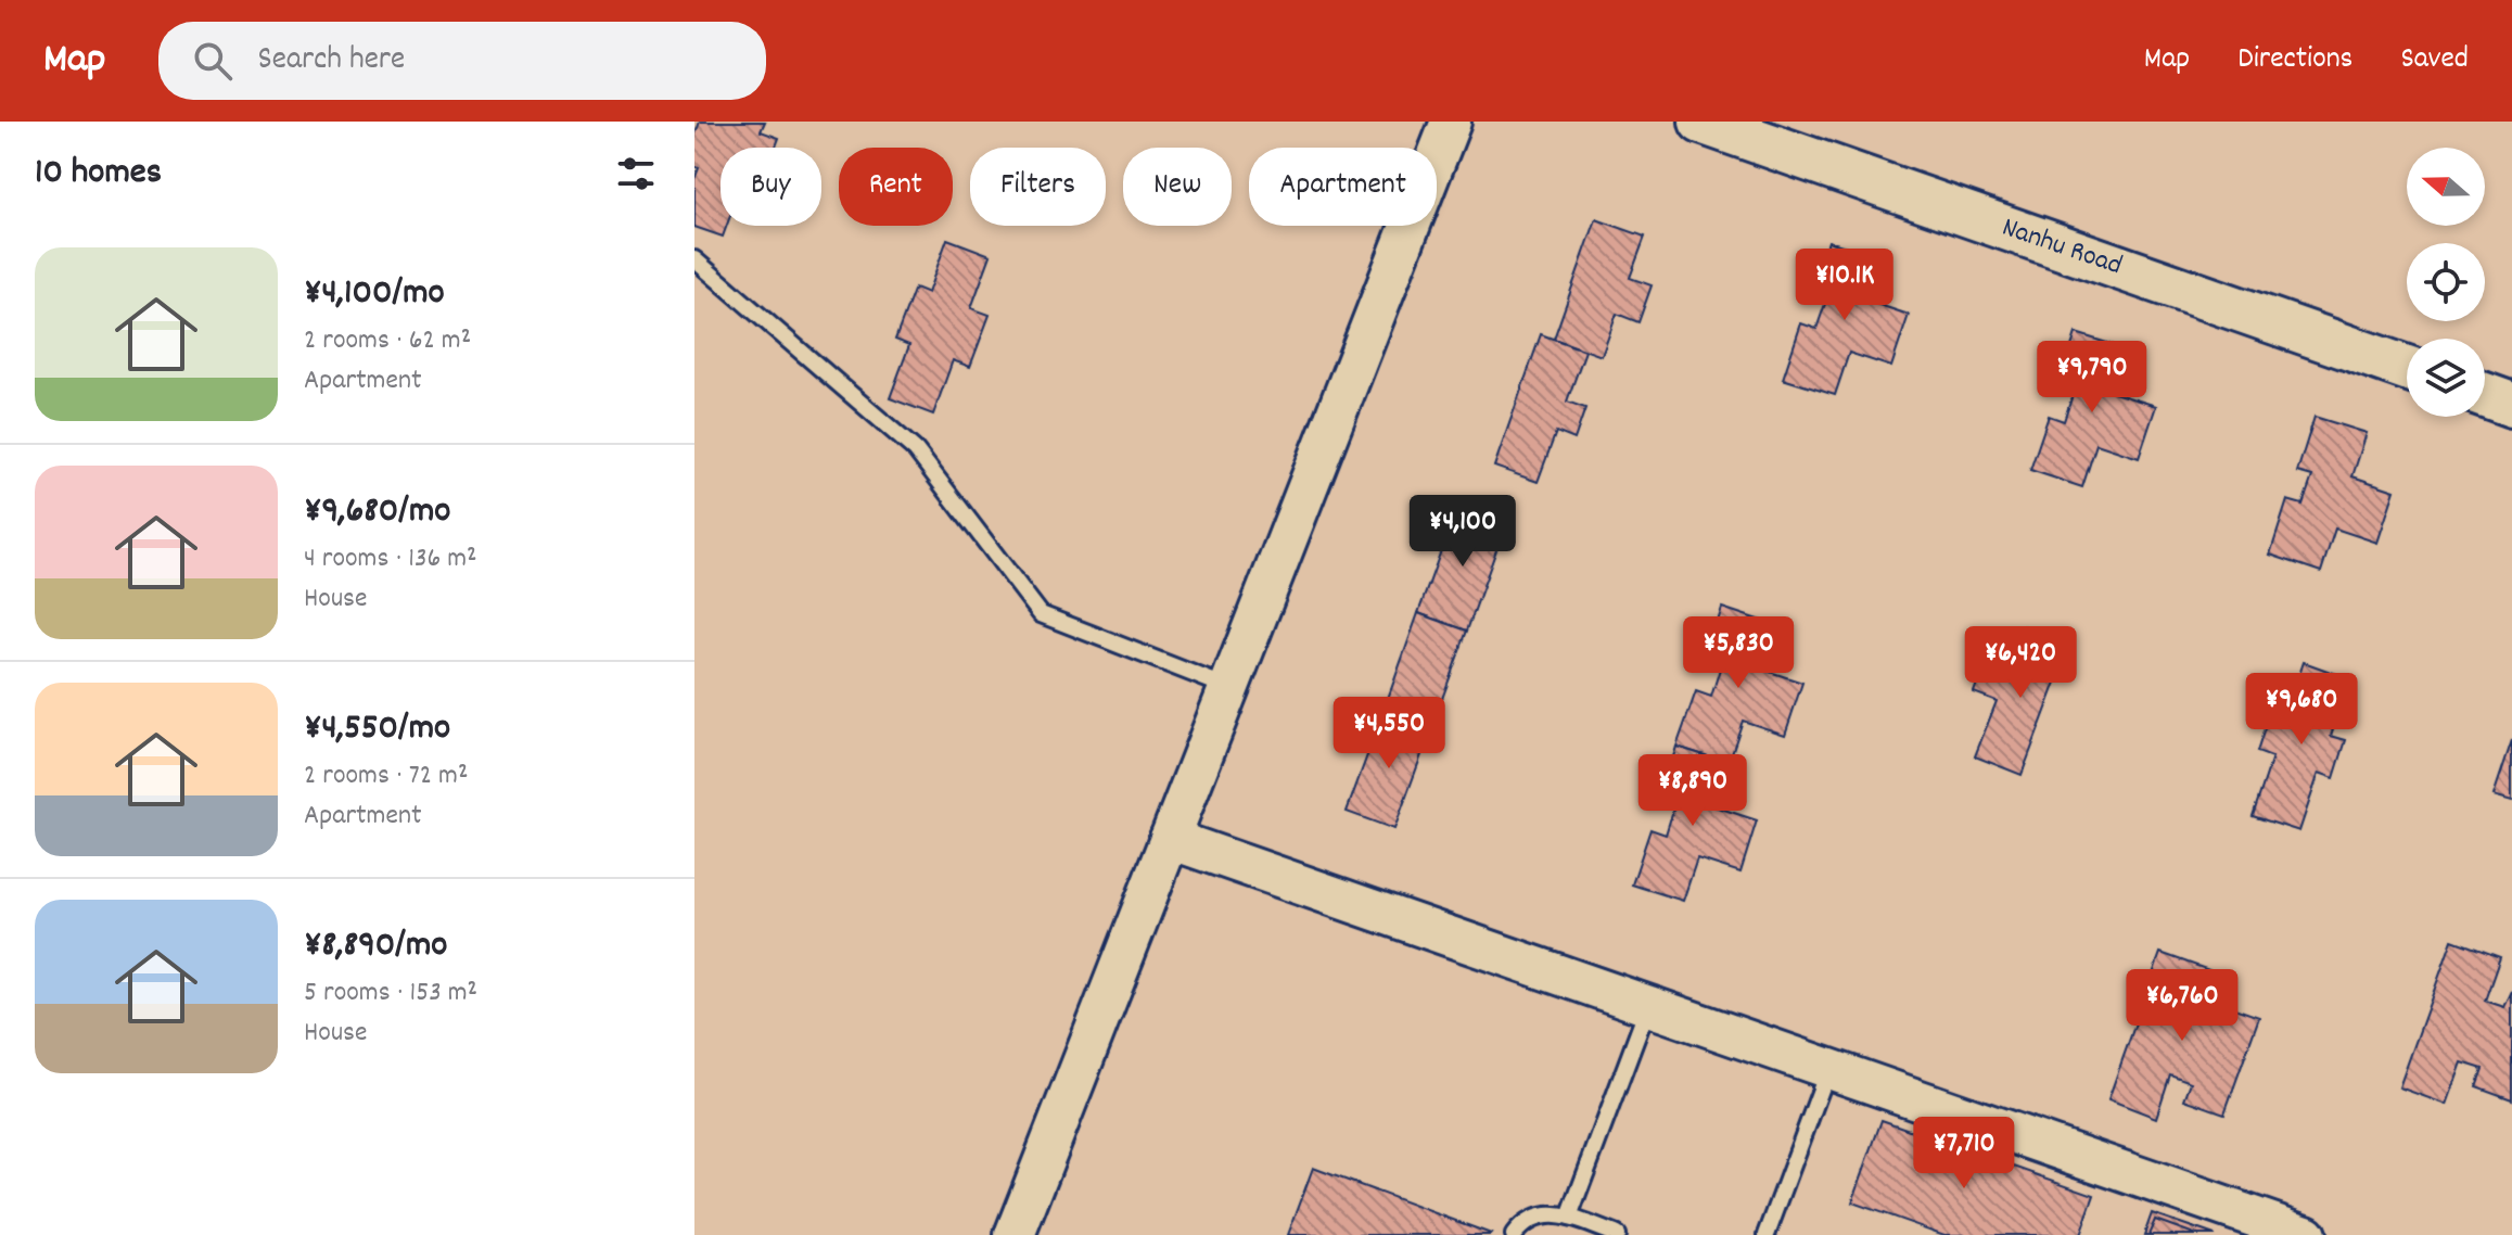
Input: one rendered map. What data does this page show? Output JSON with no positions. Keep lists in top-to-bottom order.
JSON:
{
  "streets": {
    "main road": ["Nanhu Road"]
  },
  "north": "left",
  "page": {
    "header": "Map",
    "search": "Search here",
    "nav": ["Map", "Directions", "Saved"],
    "heading": "10 homes",
    "chip": [
      "Buy",
      "Rent",
      "Filters",
      "New",
      "Apartment"
    ],
    "list": [
      {
        "name": "¥4,100/mo",
        "note": "2 rooms · 62 m² · Apartment"
      },
      {
        "name": "¥9,680/mo",
        "note": "4 rooms · 136 m² · House"
      },
      {
        "name": "¥4,550/mo",
        "note": "2 rooms · 72 m² · Apartment"
      },
      {
        "name": "¥8,890/mo",
        "note": "5 rooms · 153 m² · House"
      }
    ],
    "price": [
      "¥10.1K",
      "¥9,790",
      "¥4,100",
      "¥5,830",
      "¥6,420",
      "¥9,680",
      "¥4,550",
      "¥8,890",
      "¥6,760",
      "¥7,710"
    ]
  }
}
